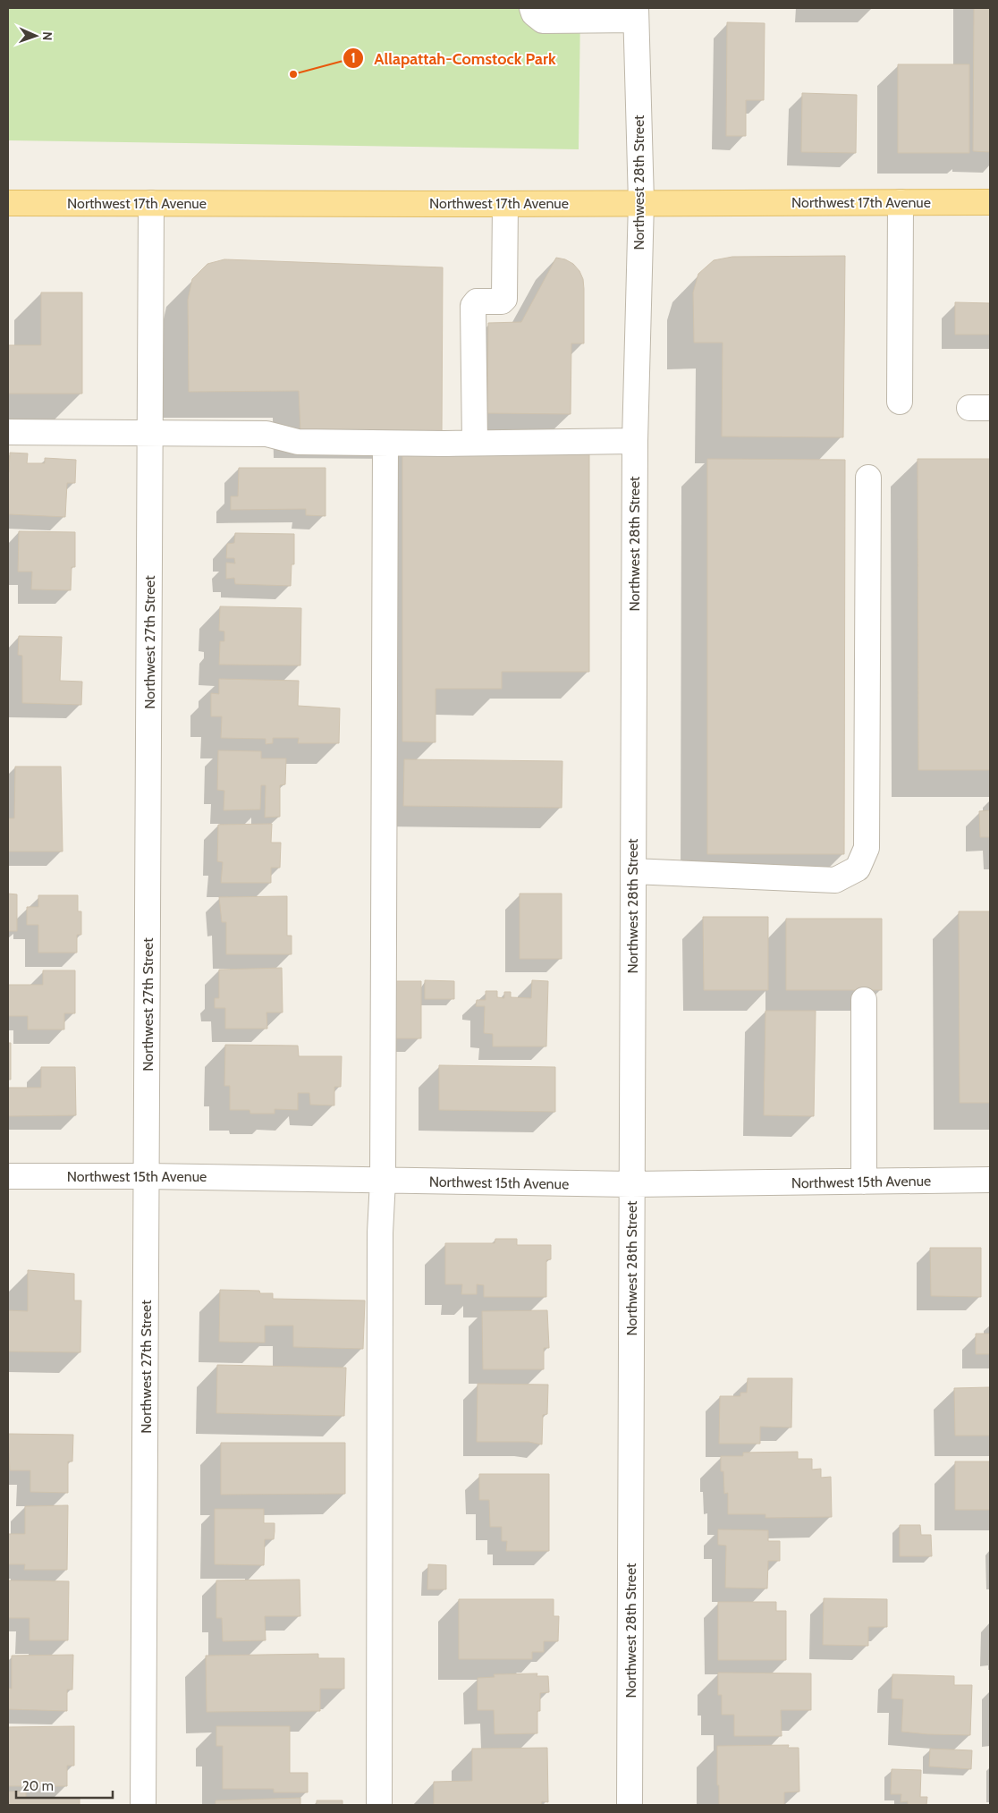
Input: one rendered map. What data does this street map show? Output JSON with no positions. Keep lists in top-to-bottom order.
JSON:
{
  "streets": {
    "main road": ["Northwest 17th Avenue"],
    "street": ["Northwest 28th Street", "Northwest 27th Street", "Northwest 15th Avenue"]
  },
  "crossings": [
    ["Northwest 28th Street", "Northwest 17th Avenue"],
    ["Northwest 28th Street", "Northwest 15th Avenue"],
    ["Northwest 17th Avenue", "Northwest 27th Street"],
    ["Northwest 27th Street", "Northwest 15th Avenue"]
  ],
  "places": ["Allapattah-Comstock Park"],
  "scale_bar": "20 m",
  "north": "right"
}
